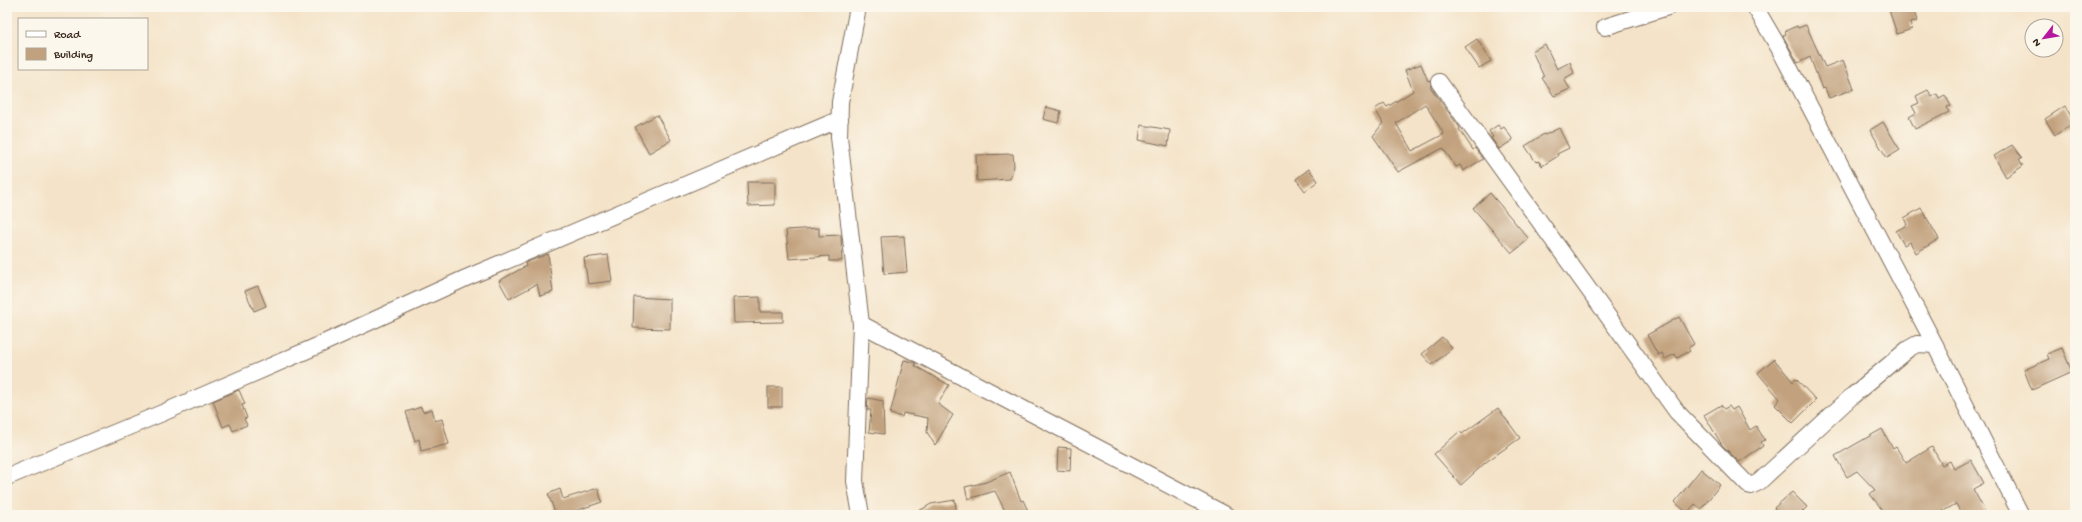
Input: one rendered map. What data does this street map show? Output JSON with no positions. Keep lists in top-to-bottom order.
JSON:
{
  "legend": ["Road", "Building"],
  "north": "bottom left"
}
